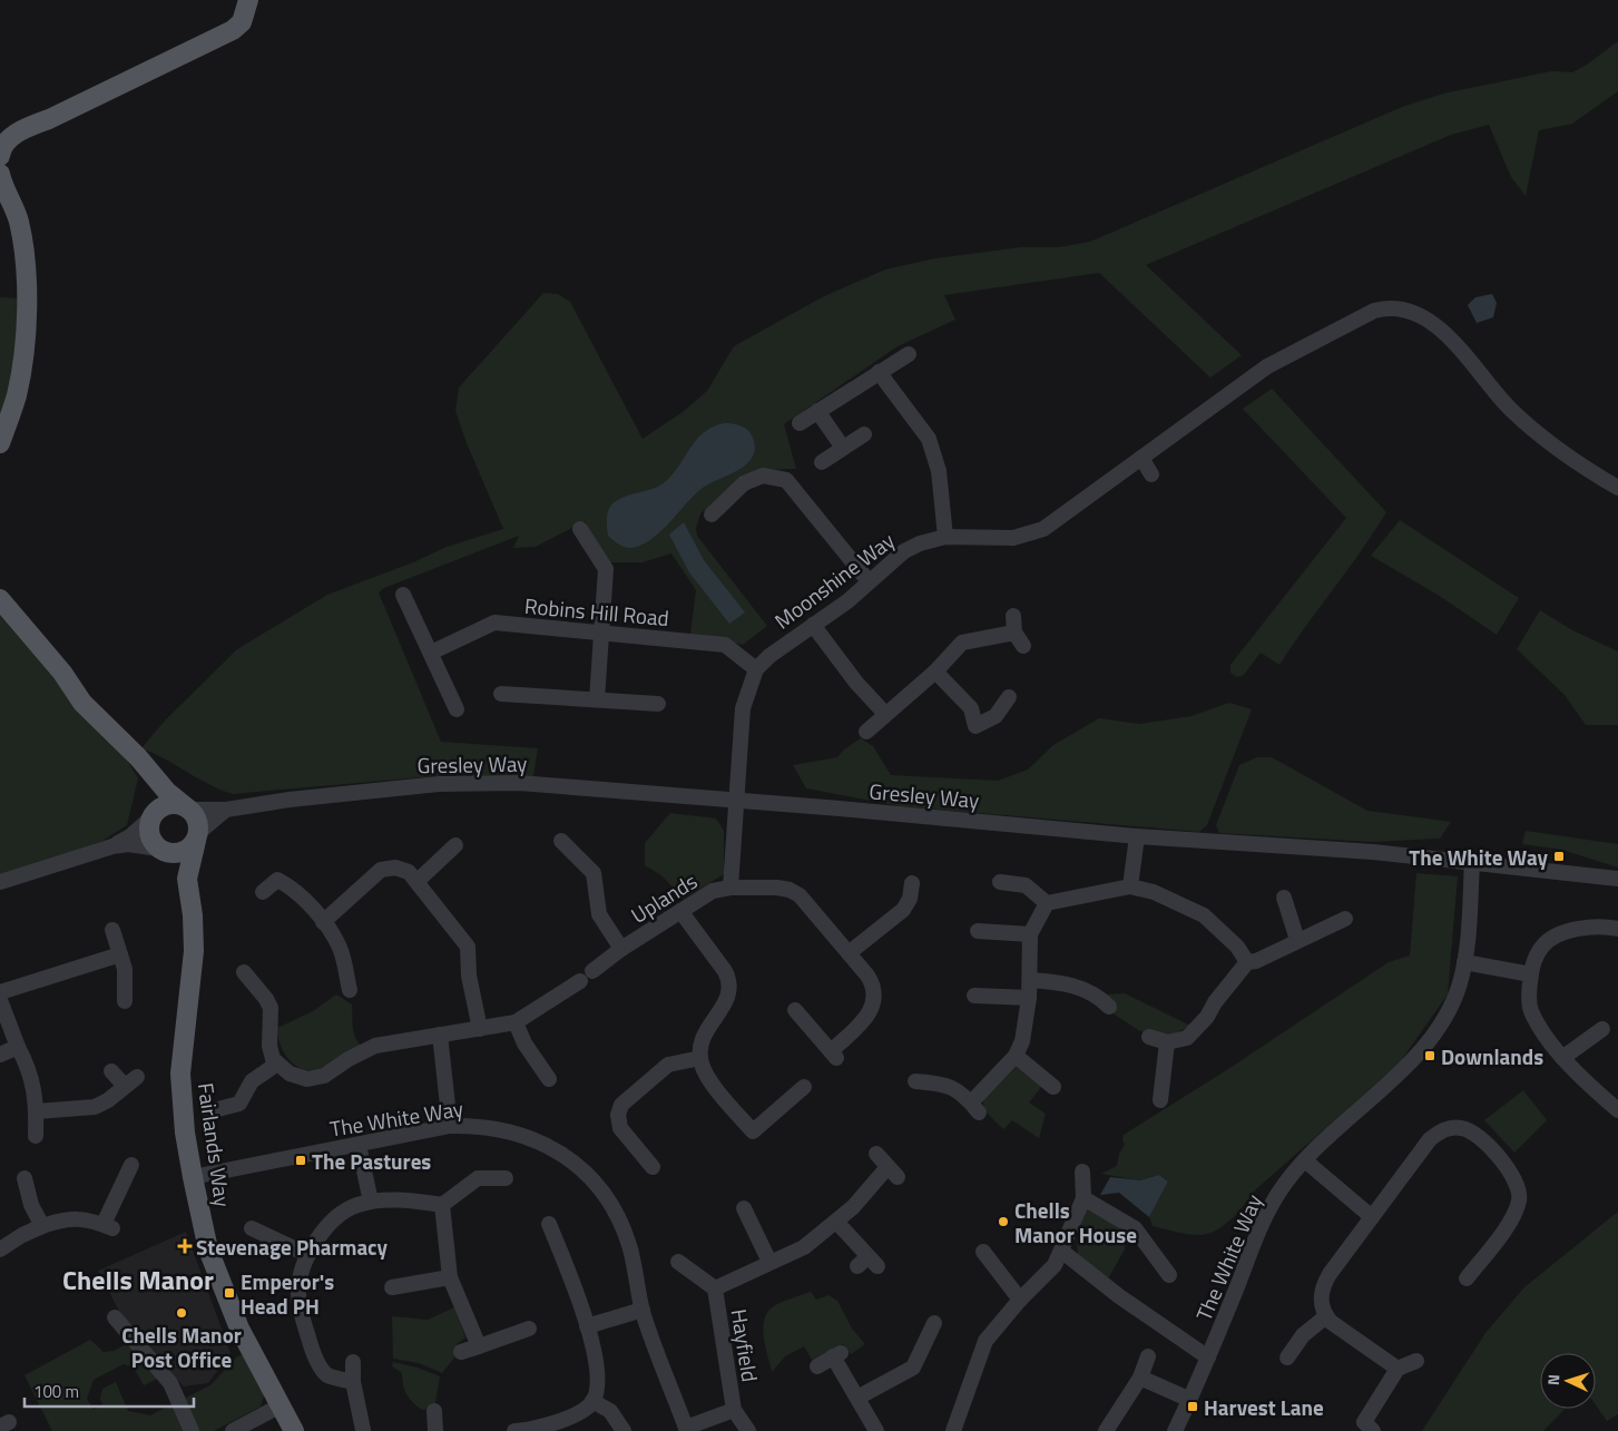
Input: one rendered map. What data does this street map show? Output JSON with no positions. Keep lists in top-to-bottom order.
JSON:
{
  "streets": {
    "main road": ["Fairlands Way"],
    "street": [
      "Moonshine Way",
      "Robins Hill Road",
      "Gresley Way",
      "Uplands",
      "The White Way",
      "Hayfield"
    ]
  },
  "crossings": [
    ["Moonshine Way", "Robins Hill Road"],
    ["Moonshine Way", "Gresley Way"],
    ["Moonshine Way", "Uplands"],
    ["Gresley Way", "Uplands"],
    ["Gresley Way", "The White Way"],
    ["Gresley Way", "Fairlands Way"],
    ["The White Way", "Fairlands Way"],
    ["The White Way", "Hayfield"]
  ],
  "districts": ["Chells Manor"],
  "places": {
    "transit": [
      "The White Way",
      "Downlands",
      "The Pastures",
      "Emperor's Head PH",
      "Harvest Lane"
    ],
    "other": ["Chells Manor House", "Chells Manor Post Office"],
    "health": ["Stevenage Pharmacy"]
  },
  "scale_bar": "100 m",
  "north": "left"
}
